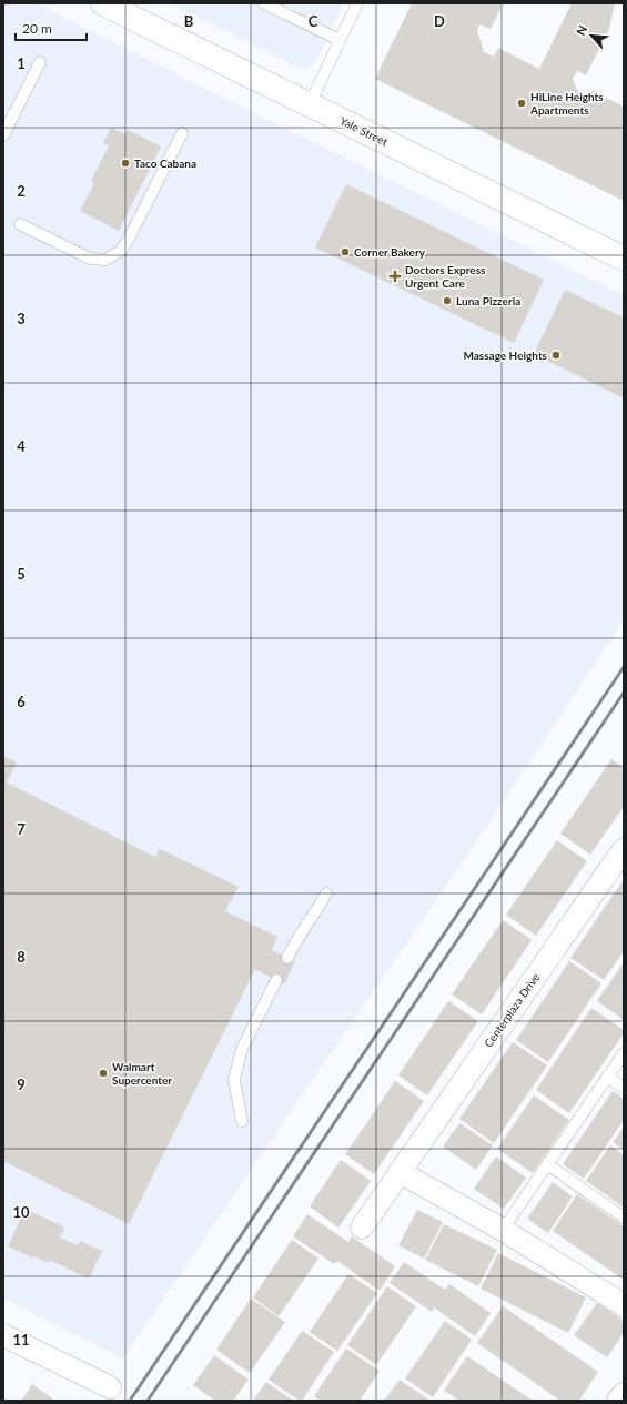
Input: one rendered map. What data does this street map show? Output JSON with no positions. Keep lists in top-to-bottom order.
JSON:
{
  "streets": {
    "main road": ["Yale Street"],
    "street": ["Centerplaza Drive"]
  },
  "places": {
    "other": [
      "HiLine Heights Apartments",
      "Taco Cabana",
      "Corner Bakery",
      "Luna Pizzeria",
      "Massage Heights",
      "Walmart Supercenter"
    ],
    "health": ["Doctors Express Urgent Care"]
  },
  "scale_bar": "20 m",
  "north": "top left",
  "grid": {
    "columns": ["B", "C", "D"],
    "rows": [
      "1",
      "2",
      "3",
      "4",
      "5",
      "6",
      "7",
      "8",
      "9",
      "10",
      "11"
    ]
  }
}
